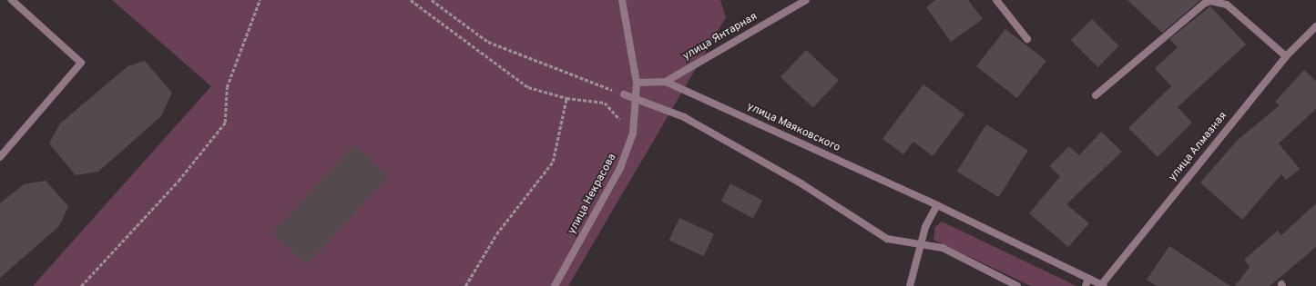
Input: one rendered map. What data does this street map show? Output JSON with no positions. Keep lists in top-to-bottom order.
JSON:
{
  "streets": {
    "street": [
      "улица Янтарная",
      "улица Маяковского",
      "улица Алмазная",
      "улица Некрасова"
    ]
  },
  "crossings": [
    ["улица Янтарная", "улица Маяковского"],
    ["улица Маяковского", "улица Алмазная"],
    ["улица Маяковского", "улица Некрасова"]
  ]
}
